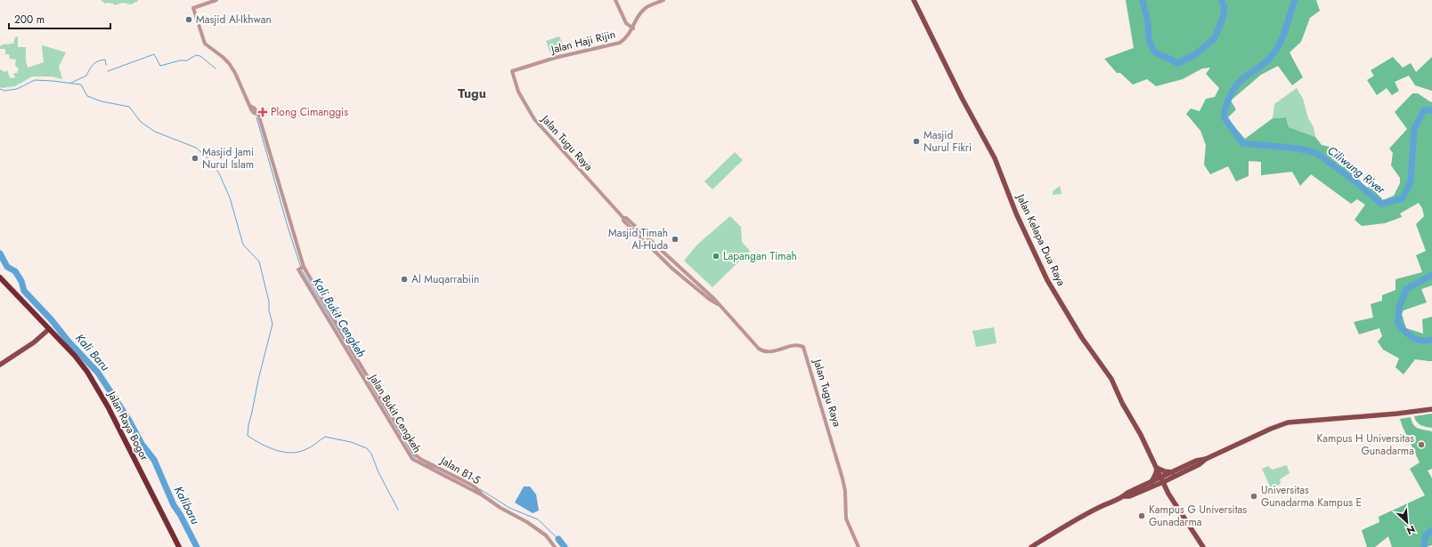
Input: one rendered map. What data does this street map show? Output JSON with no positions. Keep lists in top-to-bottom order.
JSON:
{
  "streets": {
    "highway": ["Jalan Raya Bogor"],
    "main road": ["Jalan Kelapa Dua Raya"],
    "street": ["Jalan Haji Rijin", "Jalan Tugu Raya", "Jalan Bukit Cengkeh"]
  },
  "crossings": [
    ["Jalan Haji Rijin", "Jalan Tugu Raya"]
  ],
  "districts": ["Tugu"],
  "water": [
    "Ciliwung River",
    "Kali Bukit Cengkeh",
    "Kali Baru",
    "Kalibaru"
  ],
  "places": {
    "other": [
      "Masjid Al-Ikhwan",
      "Masjid Nurul Fikri",
      "Masjid Jami Nurul Islam",
      "Masjid Timah Al-Huda",
      "Lapangan Timah",
      "Al Muqarrabiin",
      "Kampus H Universitas Gunadarma",
      "Universitas Gunadarma Kampus E",
      "Kampus G Universitas Gunadarma"
    ],
    "health": ["Plong Cimanggis"]
  },
  "scale_bar": "200 m",
  "north": "bottom right"
}
